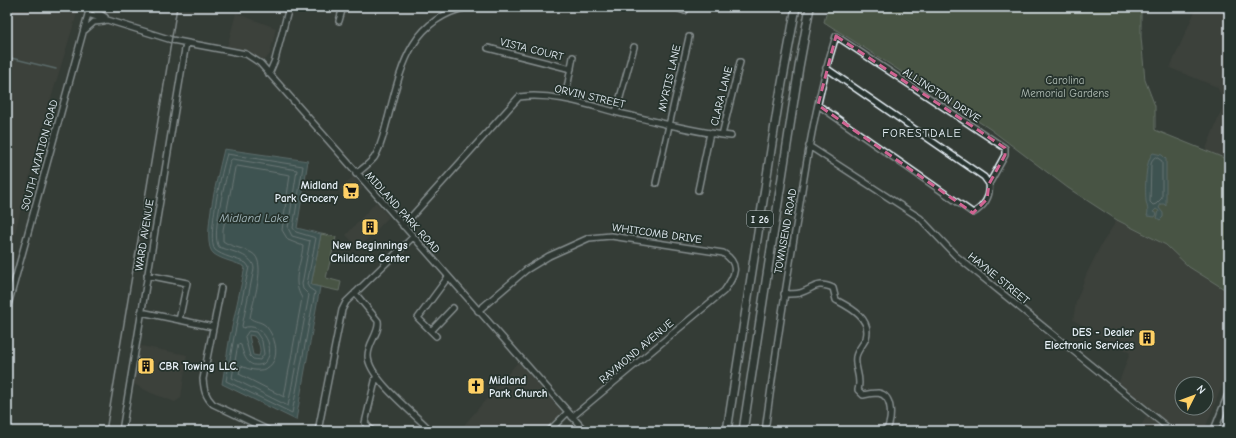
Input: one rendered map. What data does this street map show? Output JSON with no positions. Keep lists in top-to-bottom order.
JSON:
{
  "streets": {
    "highway": ["I 26"],
    "street": [
      "VISTA COURT",
      "MYRTIS LANE",
      "ALLINGTON DRIVE",
      "ORVIN STREET",
      "CLARA LANE",
      "SOUTH AVIATION ROAD",
      "MIDLAND PARK ROAD",
      "TOWNSEND ROAD",
      "WHITCOMB DRIVE",
      "WARD AVENUE",
      "HAYNE STREET",
      "RAYMOND AVENUE"
    ]
  },
  "crossings": [
    ["MYRTIS LANE", "ORVIN STREET"],
    ["ALLINGTON DRIVE", "TOWNSEND ROAD"],
    ["ORVIN STREET", "CLARA LANE"],
    ["ORVIN STREET", "MIDLAND PARK ROAD"],
    ["SOUTH AVIATION ROAD", "MIDLAND PARK ROAD"],
    ["MIDLAND PARK ROAD", "WHITCOMB DRIVE"],
    ["MIDLAND PARK ROAD", "WARD AVENUE"],
    ["MIDLAND PARK ROAD", "RAYMOND AVENUE"],
    ["TOWNSEND ROAD", "HAYNE STREET"],
    ["WHITCOMB DRIVE", "RAYMOND AVENUE"]
  ],
  "districts": ["FORESTDALE"],
  "water": ["Midland Lake"],
  "parks": ["Carolina Memorial Gardens"],
  "places": {
    "supermarket": ["Midland Park Grocery"],
    "building": ["New Beginnings Childcare Center", "DES - Dealer Electronic Services", "CBR Towing LLC."],
    "church": ["Midland Park Church"]
  },
  "north": "top right"
}
